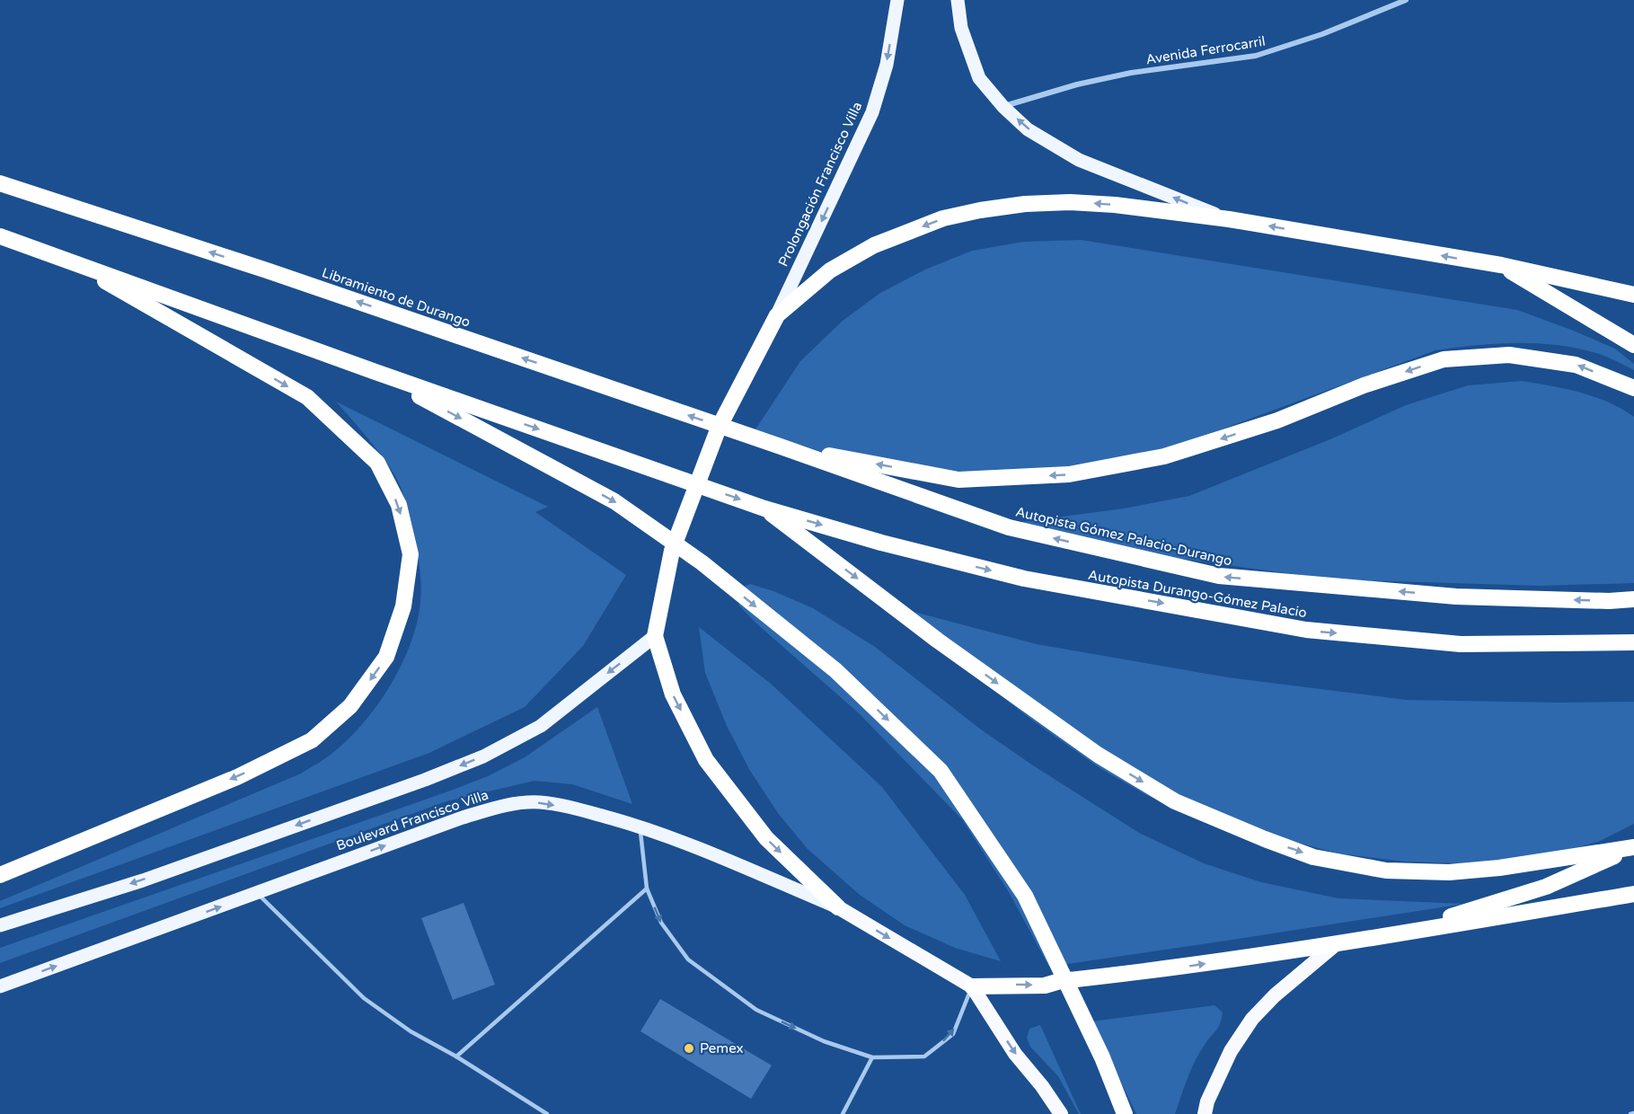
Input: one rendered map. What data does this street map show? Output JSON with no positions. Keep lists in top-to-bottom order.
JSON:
{
  "streets": {
    "highway": ["Libramiento de Durango", "Autopista Gómez Palacio-Durango", "Autopista Durango-Gómez Palacio"],
    "main road": ["Prolongación Francisco Villa", "Boulevard Francisco Villa"],
    "street": ["Avenida Ferrocarril"]
  },
  "crossings": [
    ["Libramiento de Durango", "Autopista Gómez Palacio-Durango"]
  ],
  "one_way": ["Prolongación Francisco Villa"],
  "places": ["Pemex"]
}
